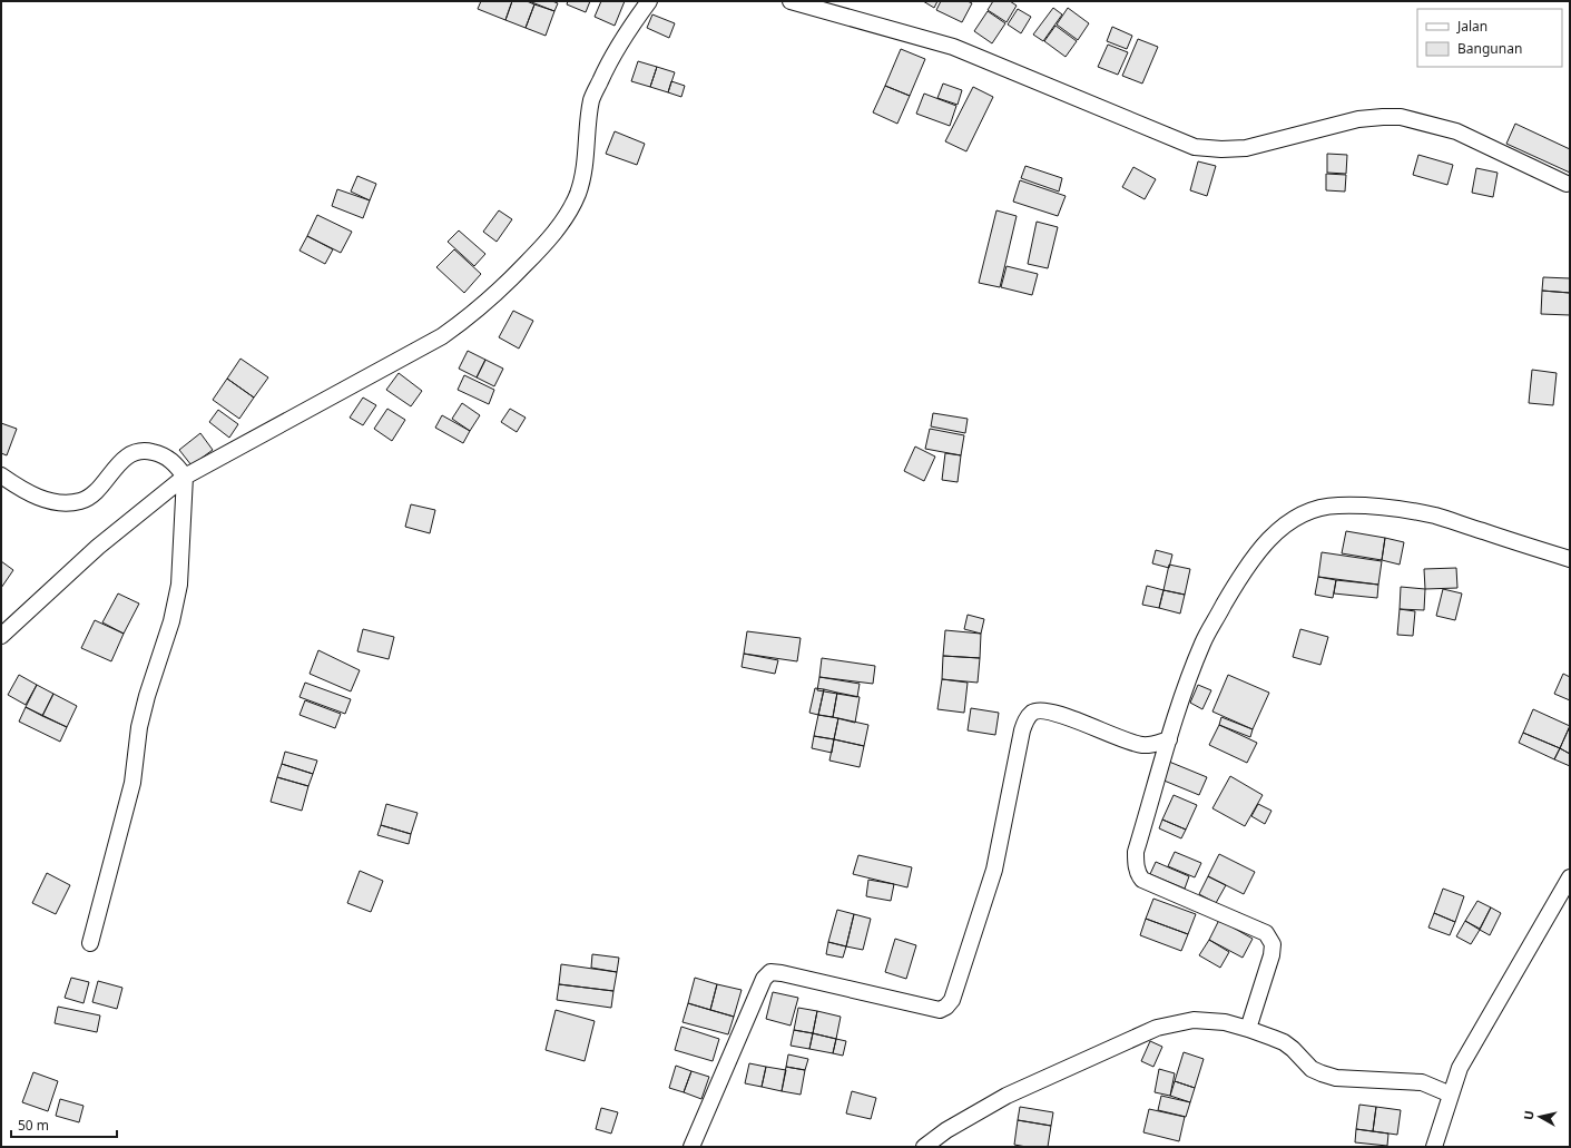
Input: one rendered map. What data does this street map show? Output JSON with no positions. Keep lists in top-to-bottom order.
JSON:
{
  "legend": ["Jalan", "Bangunan"],
  "scale_bar": "50 m",
  "north": "left"
}
